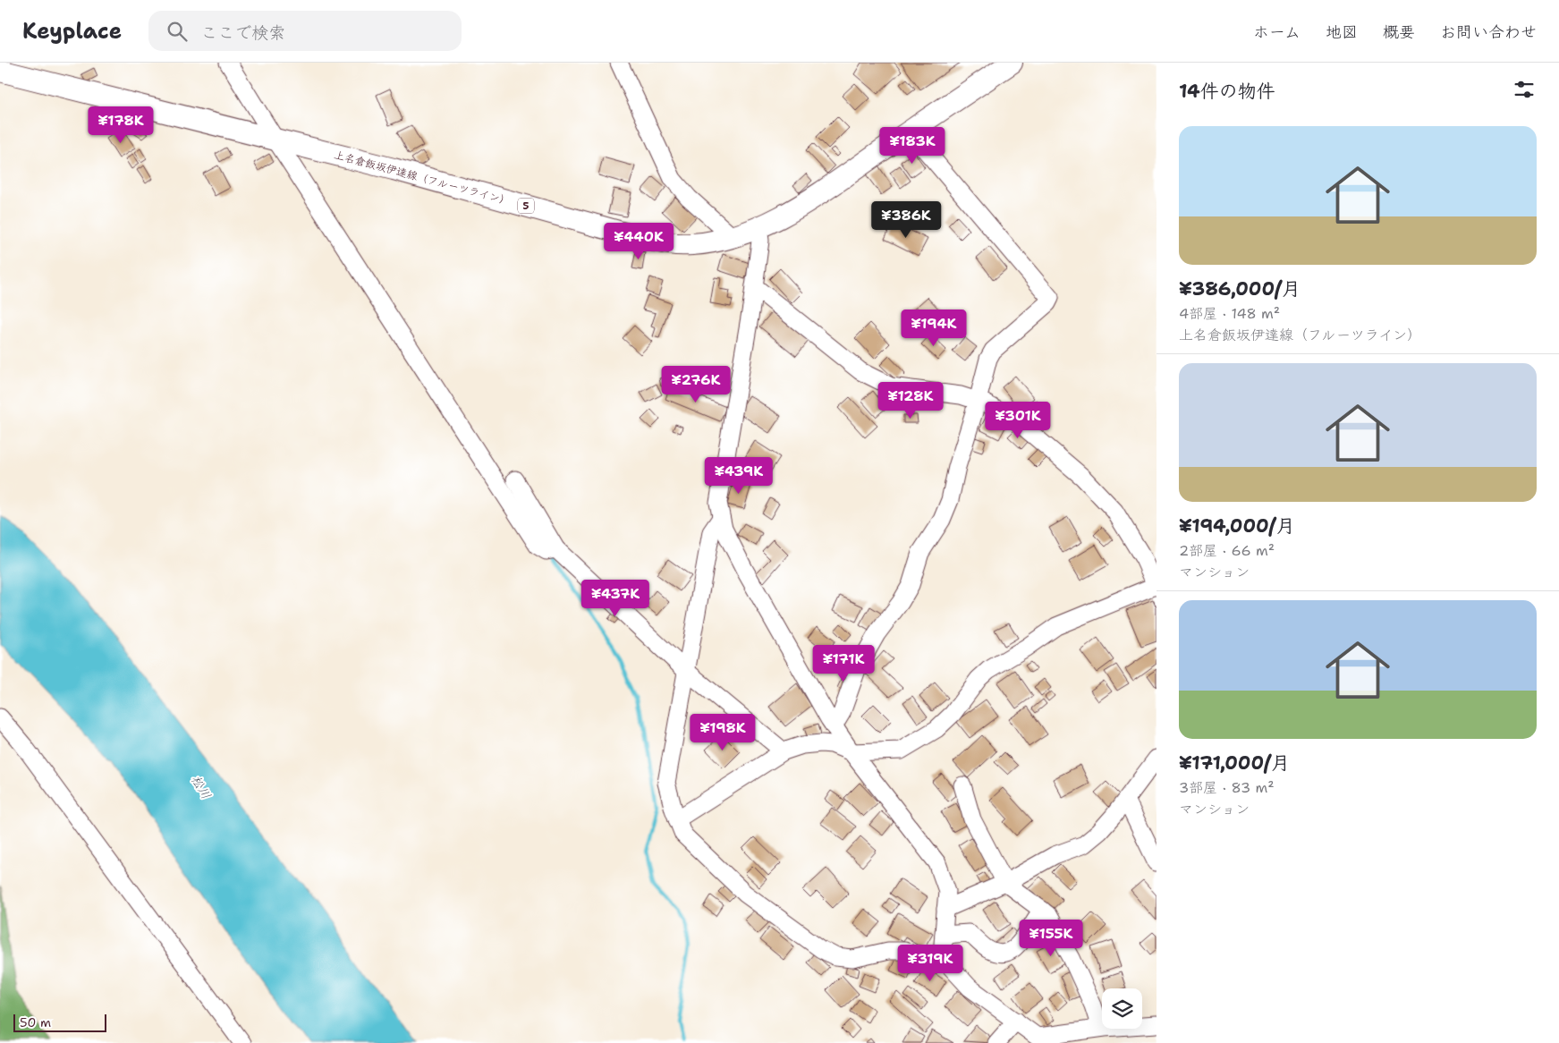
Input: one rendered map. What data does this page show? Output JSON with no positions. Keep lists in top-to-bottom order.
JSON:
{
  "streets": {
    "main road": ["上名倉飯坂伊達線（フルーツライン）", "5"]
  },
  "water": ["松川"],
  "scale_bar": "50 m",
  "page": {
    "header": "Keyplace",
    "search": "ここで検索",
    "nav": [
      "ホーム",
      "地図",
      "概要",
      "お問い合わせ"
    ],
    "heading": "14件の物件",
    "price": [
      "¥178K",
      "¥183K",
      "¥386K",
      "¥440K",
      "¥194K",
      "¥276K",
      "¥128K",
      "¥301K",
      "¥439K",
      "¥437K",
      "¥171K",
      "¥198K",
      "¥155K",
      "¥319K"
    ],
    "list": [
      {
        "name": "¥386,000/月",
        "note": "4部屋 · 148 m² · 上名倉飯坂伊達線（フルーツライン）"
      },
      {
        "name": "¥194,000/月",
        "note": "2部屋 · 66 m² · マンション"
      },
      {
        "name": "¥171,000/月",
        "note": "3部屋 · 83 m² · マンション"
      }
    ],
    "scale": "50 m"
  }
}
